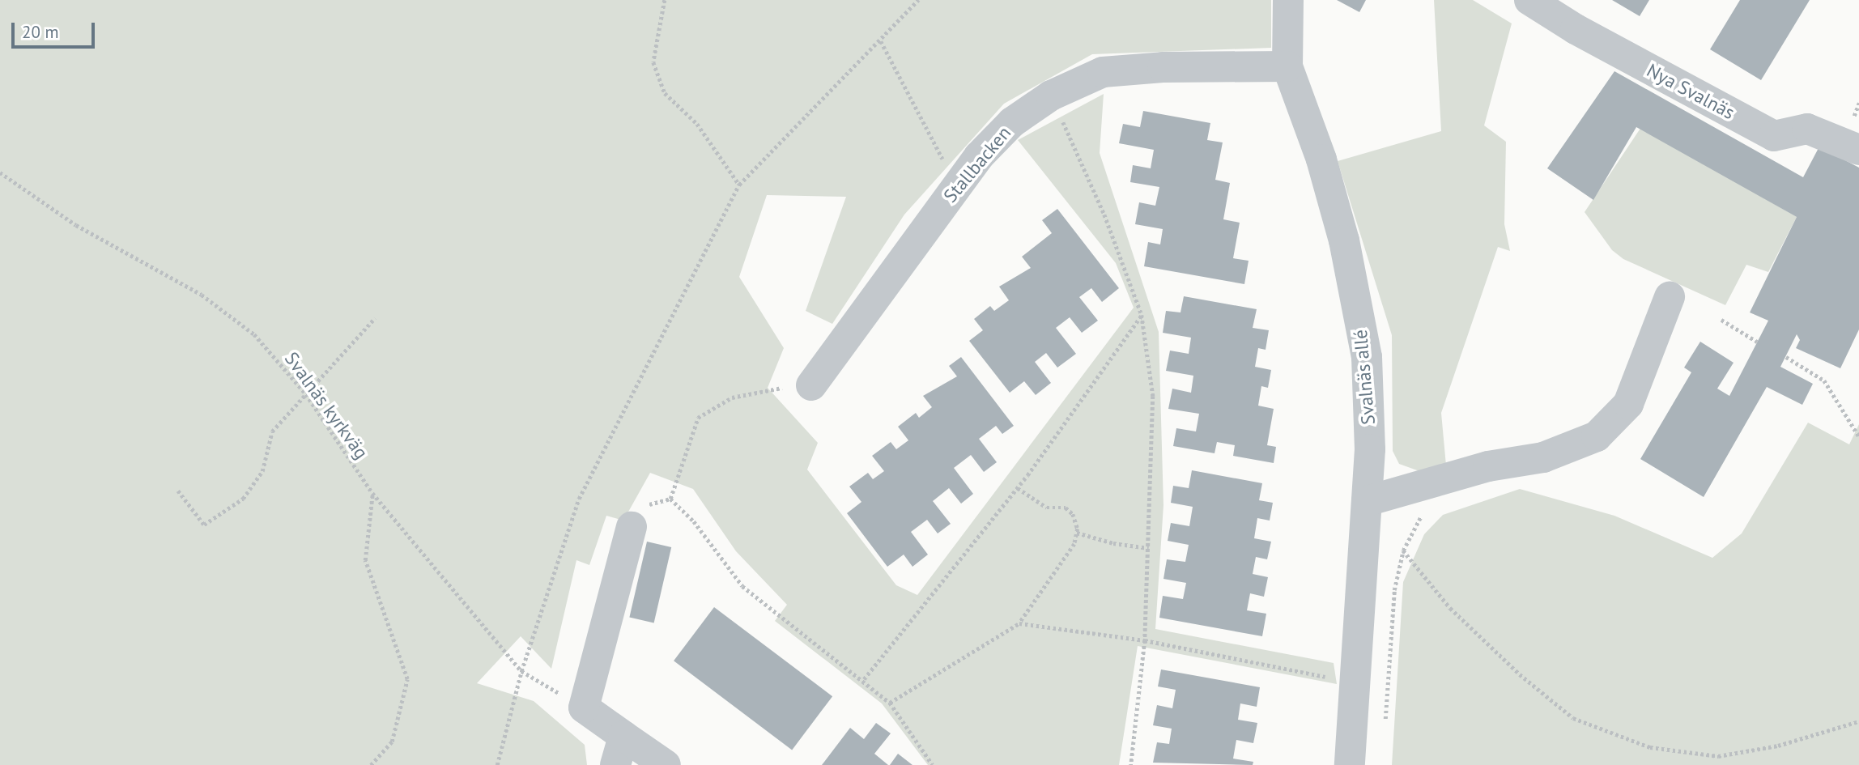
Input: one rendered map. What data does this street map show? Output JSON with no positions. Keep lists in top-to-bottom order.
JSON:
{
  "streets": {
    "street": ["Nya Svalnäs", "Stallbacken", "Svalnäs allé"],
    "path": ["Svalnäs kyrkväg"]
  },
  "crossings": [
    ["Stallbacken", "Svalnäs allé"]
  ],
  "scale_bar": "20 m"
}
